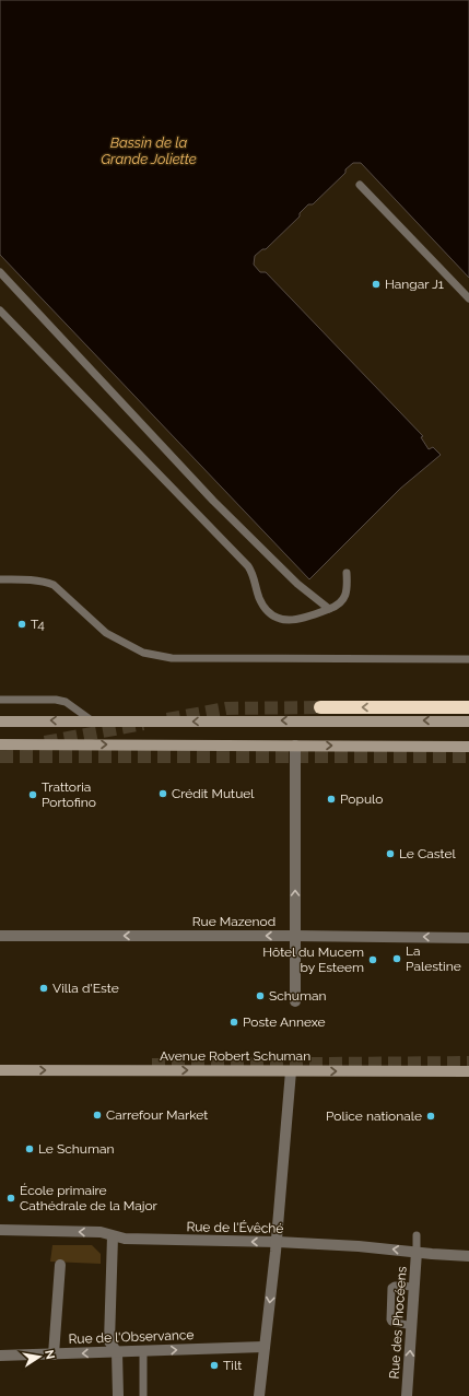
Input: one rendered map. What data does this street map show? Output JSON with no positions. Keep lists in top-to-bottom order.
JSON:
{
  "streets": {
    "street": [
      "Rue Mazenod",
      "Avenue Robert Schuman",
      "Rue de l'Évêché",
      "Rue des Phocéens",
      "Rue de l'Observance"
    ]
  },
  "crossings": [
    ["Rue de l'Évêché", "Rue des Phocéens"]
  ],
  "one_way": [
    "Rue Mazenod",
    "Avenue Robert Schuman",
    "Rue de l'Évêché",
    "Rue des Phocéens"
  ],
  "water": ["Bassin de la Grande Joliette"],
  "places": [
    "Hangar J1",
    "T4",
    "Crédit Mutuel",
    "Trattoria Portofino",
    "Populo",
    "Le Castel",
    "La Palestine",
    "Hôtel du Mucem by Esteem",
    "Villa d'Este",
    "Schuman",
    "Poste Annexe",
    "Carrefour Market",
    "Police nationale",
    "Le Schuman",
    "École primaire Cathédrale de la Major",
    "Tilt"
  ],
  "north": "right"
}
